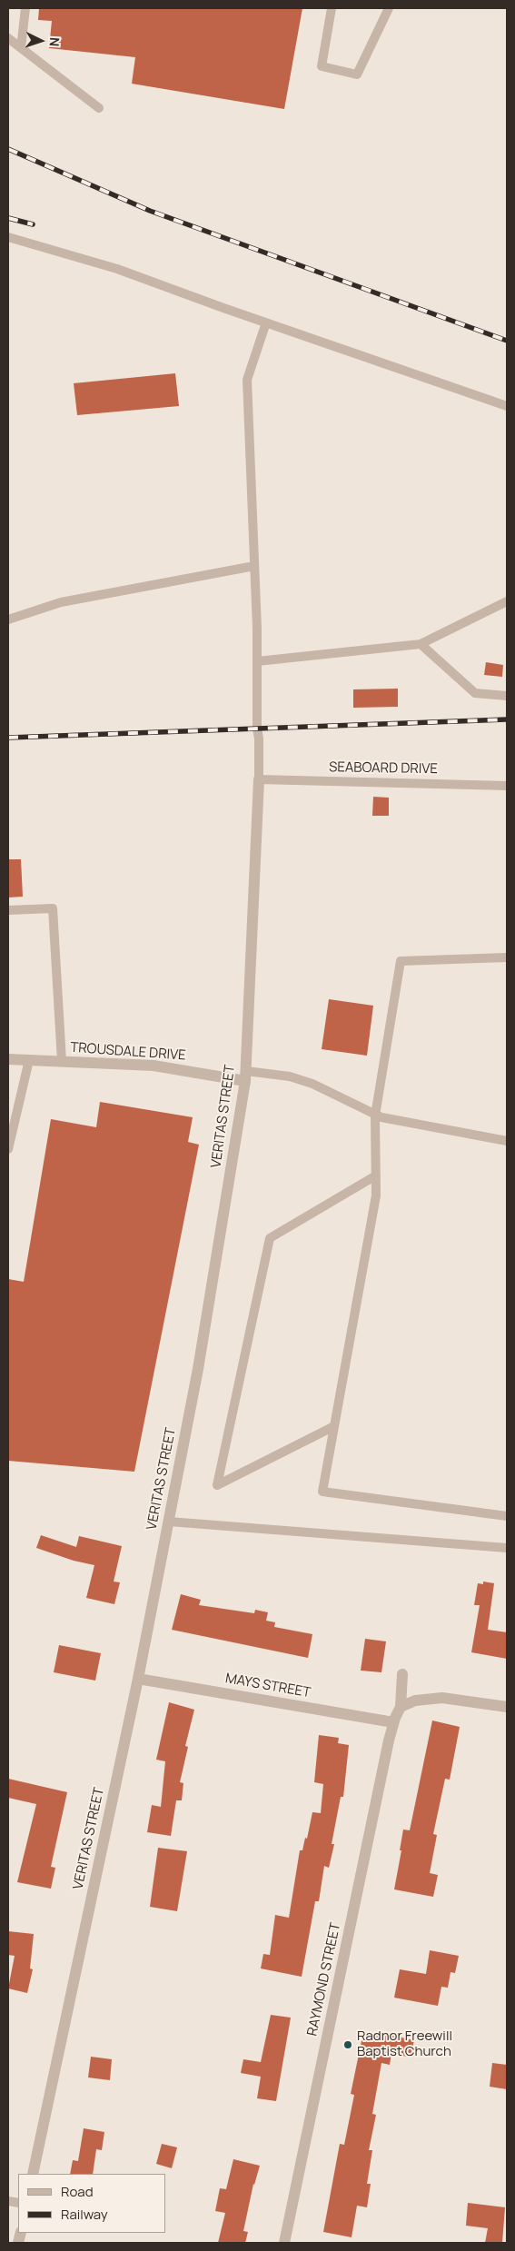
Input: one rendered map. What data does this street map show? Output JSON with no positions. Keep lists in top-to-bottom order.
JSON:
{
  "streets": {
    "street": [
      "TROUSDALE DRIVE",
      "VERITAS STREET",
      "MAYS STREET",
      "RAYMOND STREET"
    ],
    "lane": ["SEABOARD DRIVE"]
  },
  "crossings": [
    ["SEABOARD DRIVE", "VERITAS STREET"],
    ["TROUSDALE DRIVE", "VERITAS STREET"],
    ["VERITAS STREET", "MAYS STREET"],
    ["MAYS STREET", "RAYMOND STREET"]
  ],
  "places": ["Radnor Freewill Baptist Church"],
  "legend": ["Road", "Railway"],
  "north": "right"
}
